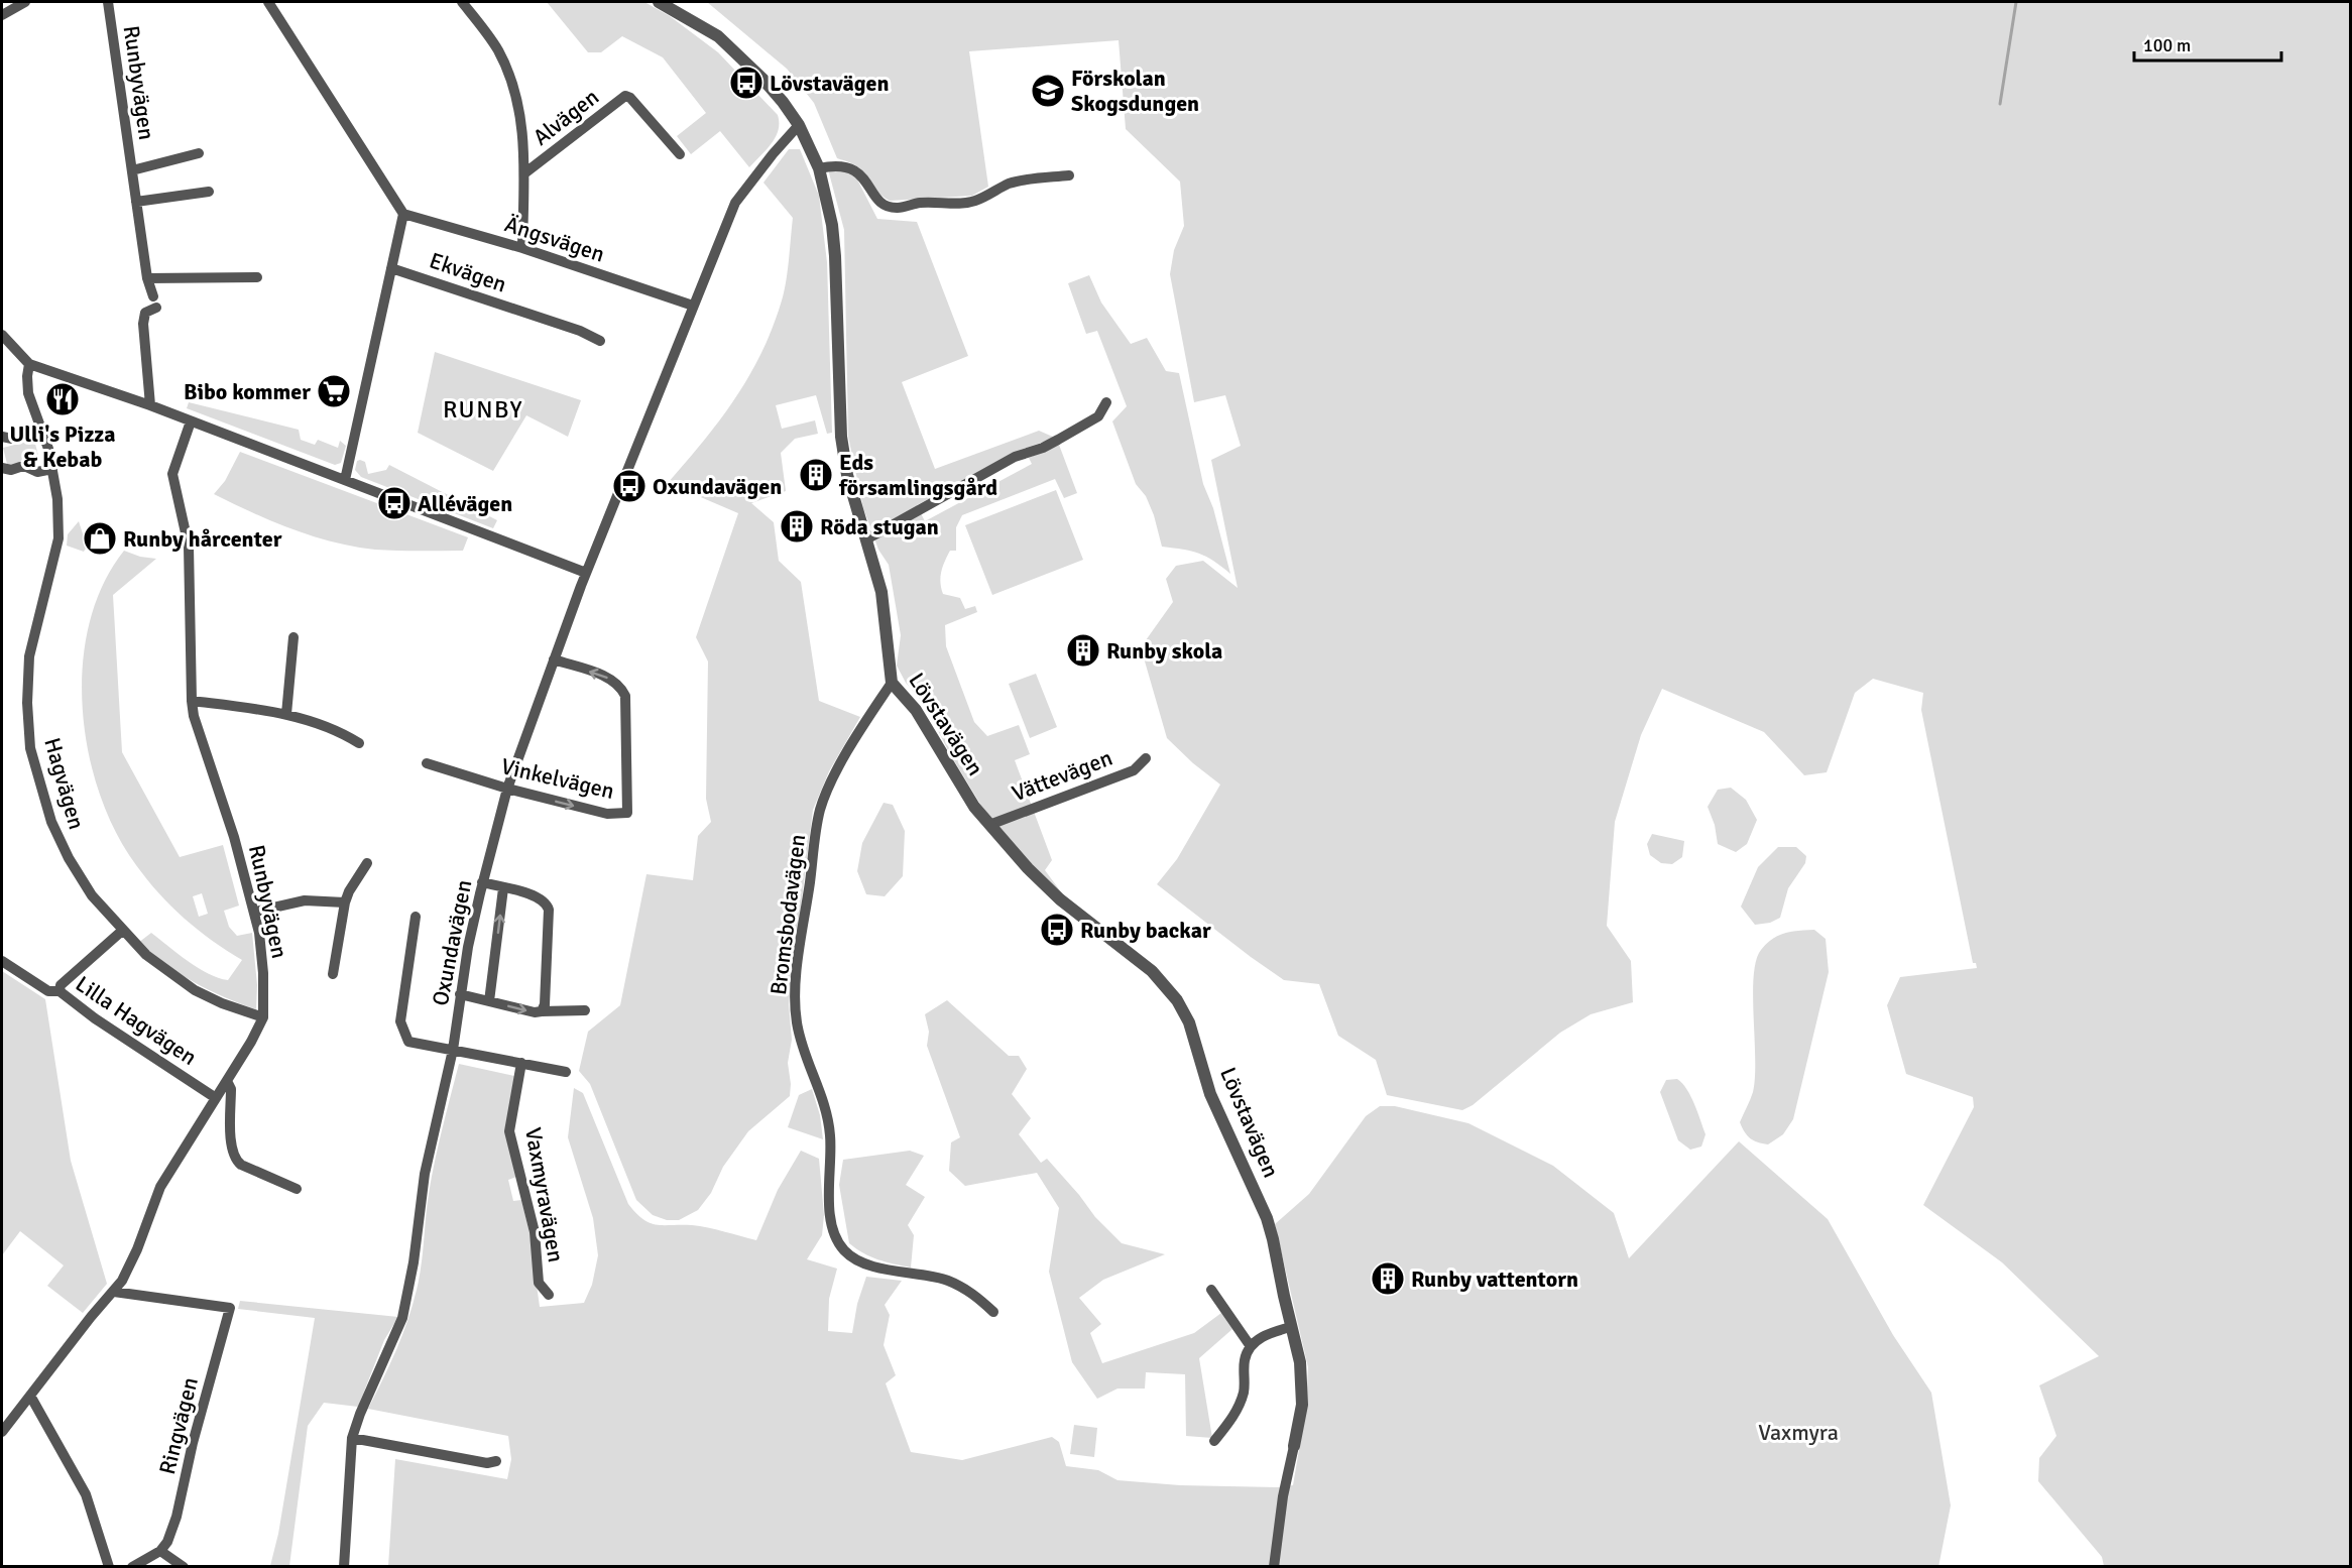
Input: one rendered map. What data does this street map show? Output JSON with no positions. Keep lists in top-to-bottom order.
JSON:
{
  "streets": {
    "street": [
      "Runbyvägen",
      "Alvägen",
      "Ängsvägen",
      "Ekvägen",
      "Lövstavägen",
      "Vättevägen",
      "Vinkelvägen",
      "Hagvägen",
      "Bromsbodavägen",
      "Oxundavägen",
      "Lilla Hagvägen",
      "Vaxmyravägen",
      "Ringvägen"
    ]
  },
  "crossings": [
    ["Runbyvägen", "Hagvägen"],
    ["Runbyvägen", "Lilla Hagvägen"],
    ["Runbyvägen", "Ringvägen"],
    ["Ängsvägen", "Oxundavägen"],
    ["Lövstavägen", "Vättevägen"],
    ["Lövstavägen", "Bromsbodavägen"],
    ["Lövstavägen", "Oxundavägen"],
    ["Vinkelvägen", "Oxundavägen"]
  ],
  "districts": ["RUNBY"],
  "parks": ["Vaxmyra"],
  "places": {
    "bus stop": [
      "Lövstavägen",
      "Oxundavägen",
      "Allévägen",
      "Runby backar"
    ],
    "school or university": ["Förskolan Skogsdungen"],
    "supermarket": ["Bibo kommer"],
    "restaurant": ["Ulli's Pizza & Kebab"],
    "building": [
      "Eds församlingsgård",
      "Röda stugan",
      "Runby skola",
      "Runby vattentorn"
    ],
    "shop": ["Runby hårcenter"]
  },
  "scale_bar": "100 m"
}
